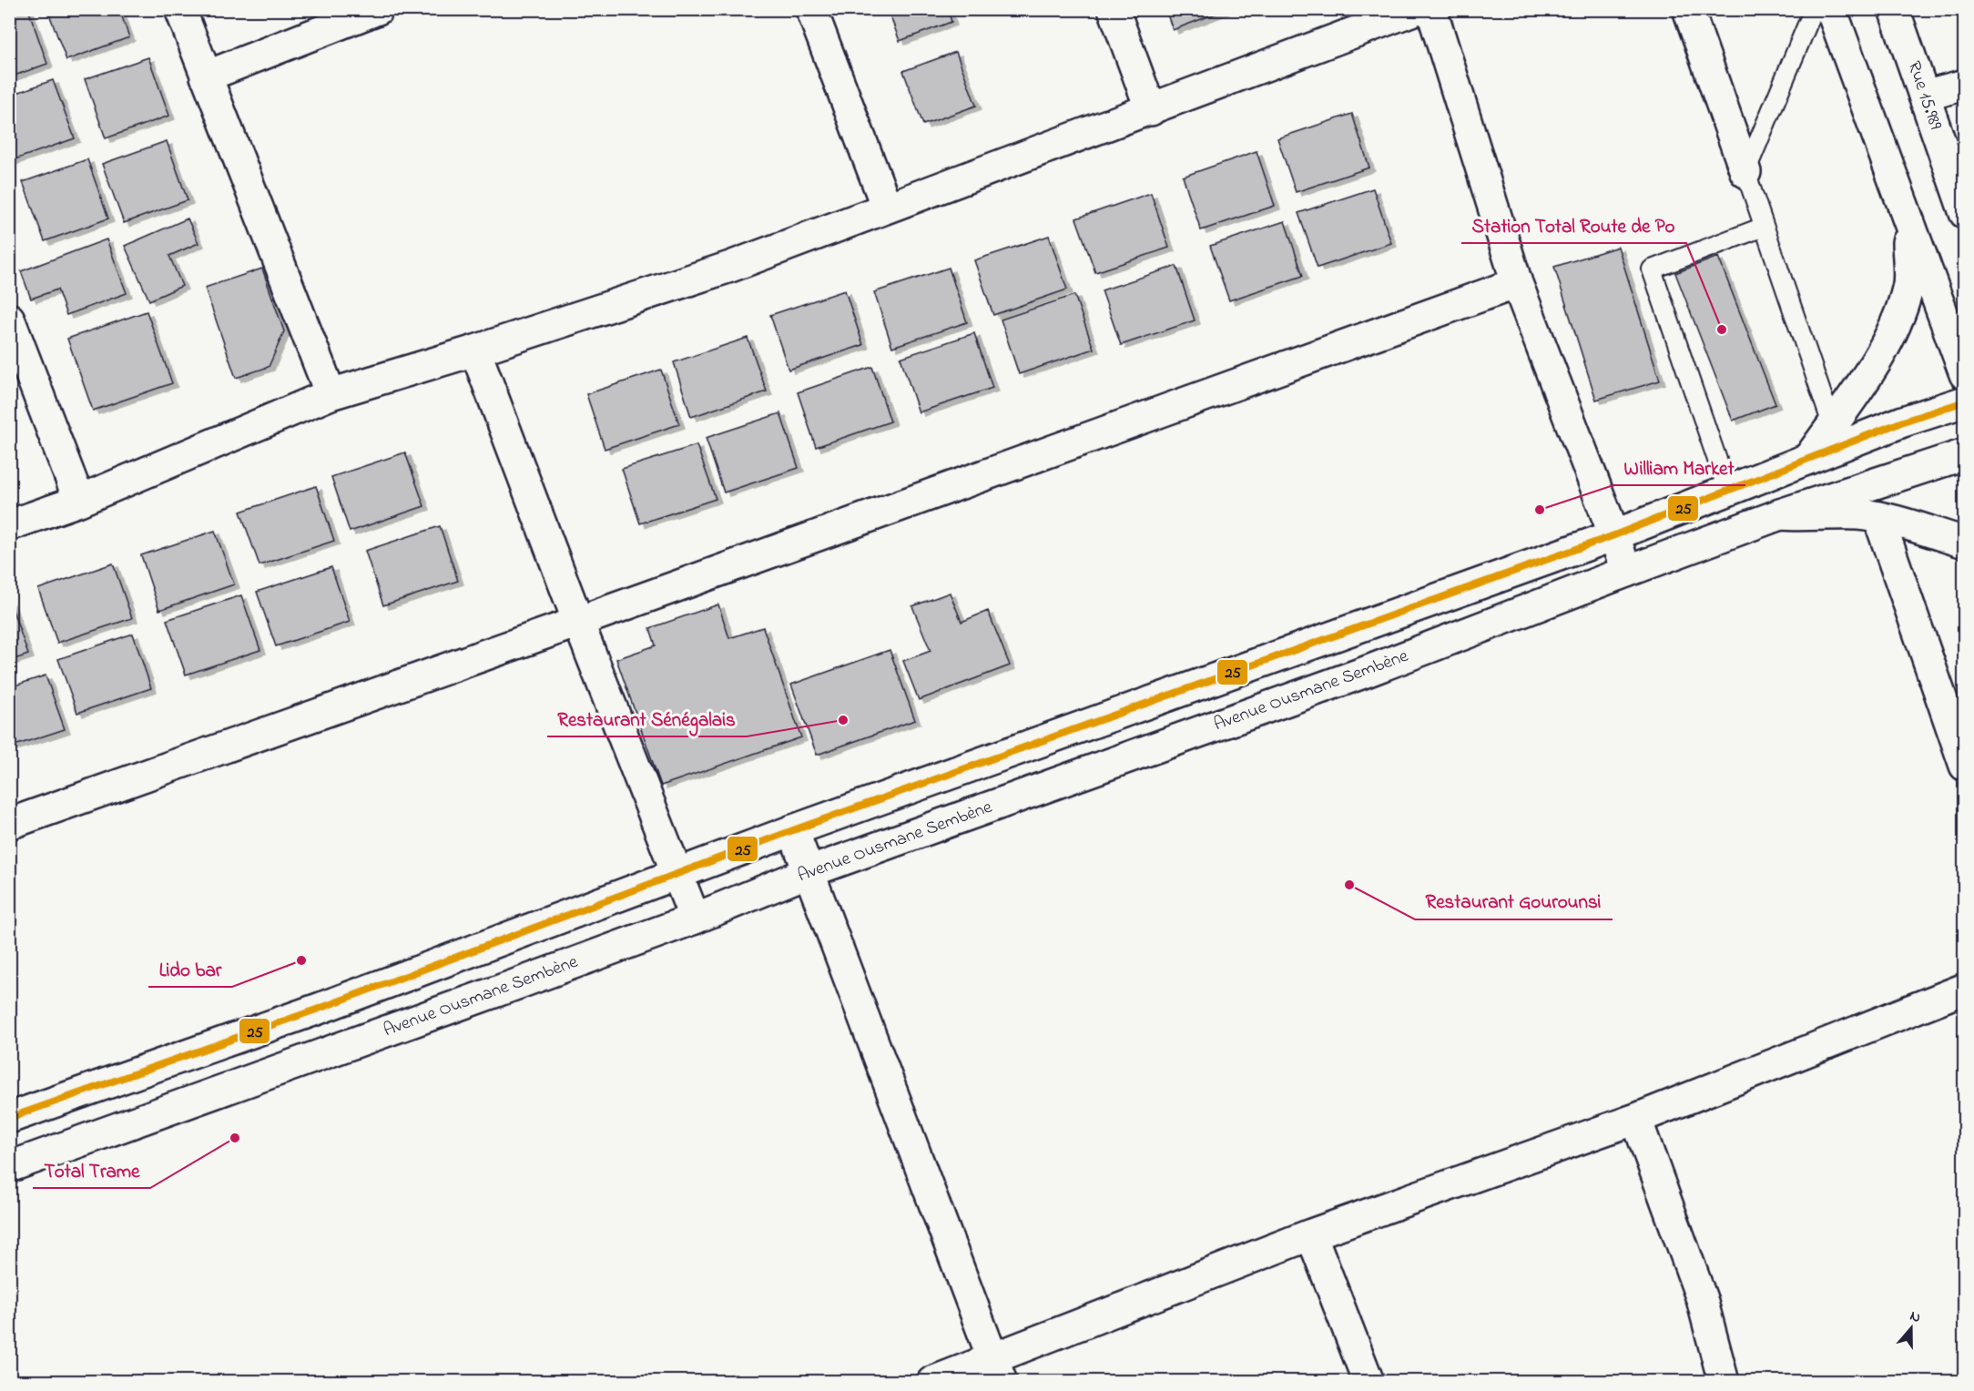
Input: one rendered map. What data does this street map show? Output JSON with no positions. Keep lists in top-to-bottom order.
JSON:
{
  "streets": {
    "main road": ["Rue 15.989", "Avenue Ousmane Sembène"]
  },
  "places": [
    "Station Total Route de Po",
    "William Market",
    "Restaurant Sénégalais",
    "Restaurant Gourounsi",
    "Lido bar",
    "Total Trame"
  ],
  "lines": ["transit line 25"],
  "north": "top"
}
